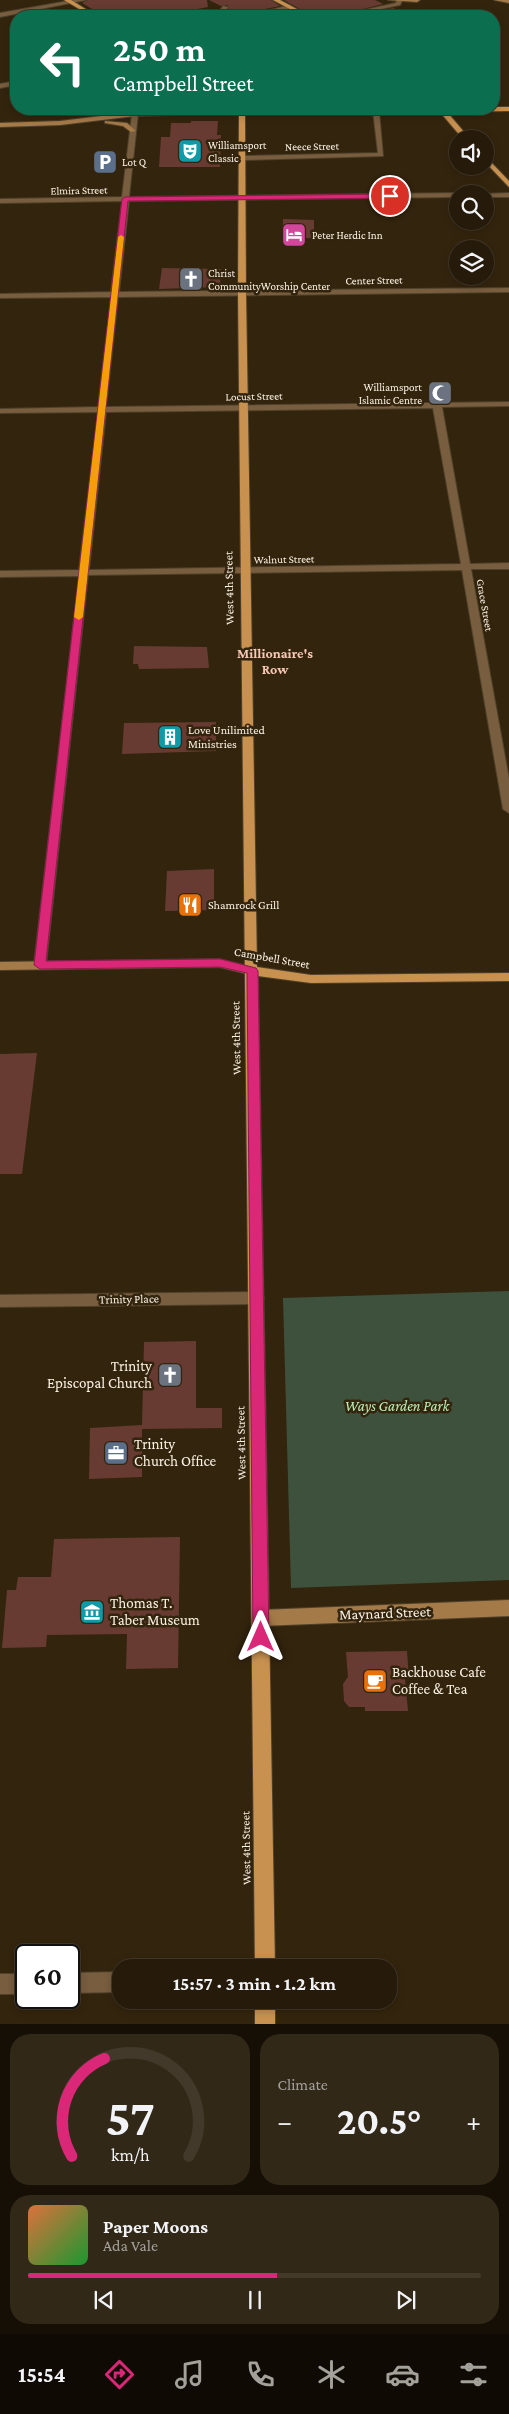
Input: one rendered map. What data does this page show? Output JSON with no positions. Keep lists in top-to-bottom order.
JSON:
{
  "streets": {
    "main road": ["West 4th Street", "Campbell Street", "Maynard Street"],
    "street": [
      "Neece Street",
      "Elmira Street",
      "Center Street",
      "Locust Street",
      "Walnut Street",
      "Grace Street",
      "Trinity Place"
    ]
  },
  "crossings": [
    ["Neece Street", "West 4th Street"],
    ["Elmira Street", "West 4th Street"],
    ["Center Street", "West 4th Street"],
    ["Locust Street", "West 4th Street"],
    ["Locust Street", "Grace Street"],
    ["Walnut Street", "West 4th Street"],
    ["Walnut Street", "Grace Street"],
    ["West 4th Street", "Campbell Street"],
    ["West 4th Street", "Trinity Place"],
    ["West 4th Street", "Maynard Street"]
  ],
  "districts": ["Millionaire's Row"],
  "parks": ["Ways Garden Park"],
  "places": {
    "theatre": ["Williamsport Classic"],
    "parking": ["Lot Q"],
    "hotel": ["Peter Herdic Inn"],
    "church": ["Christ CommunityWorship Center", "Trinity Episcopal Church"],
    "mosque": ["Williamsport Islamic Centre"],
    "building": ["Love Unilimited Ministries"],
    "restaurant": ["Shamrock Grill"],
    "office": ["Trinity Church Office"],
    "museum": ["Thomas T. Taber Museum"],
    "cafe": ["Backhouse Cafe Coffee & Tea"]
  },
  "page": {
    "turn": ["250 m", "Campbell Street"],
    "limit": "60",
    "trip": "15:57 · 3 min · 1.2 km",
    "tile": "Climate",
    "heat": ["−", "20.5°", "+"],
    "song": ["Paper Moons", "Ada Vale"],
    "tabs": "15:54",
    "gauge": ["57", "km/h"]
  }
}
